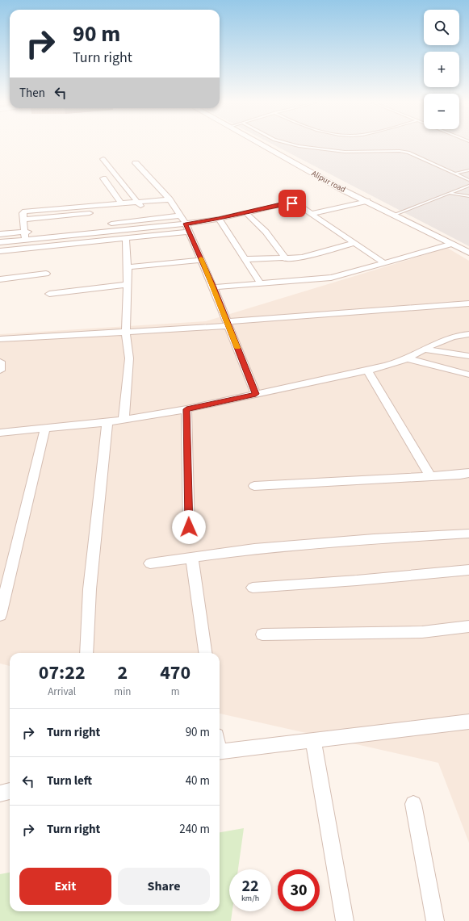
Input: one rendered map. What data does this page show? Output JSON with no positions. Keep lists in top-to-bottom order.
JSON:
{
  "streets": {
    "street": ["Alipur road"]
  },
  "page": {
    "map_buttons": ["+", "−"],
    "turn": ["90 m", "Turn right"],
    "then": "Then",
    "eta": [
      "07:22",
      "Arrival",
      "2",
      "min",
      "470",
      "m"
    ],
    "list": [
      {
        "name": "Turn right",
        "value": "90 m"
      },
      {
        "name": "Turn left",
        "value": "40 m"
      },
      {
        "name": "Turn right",
        "value": "240 m"
      }
    ],
    "buttons": ["Exit", "Share"],
    "speed": "22 km/h",
    "limit": "30"
  }
}
